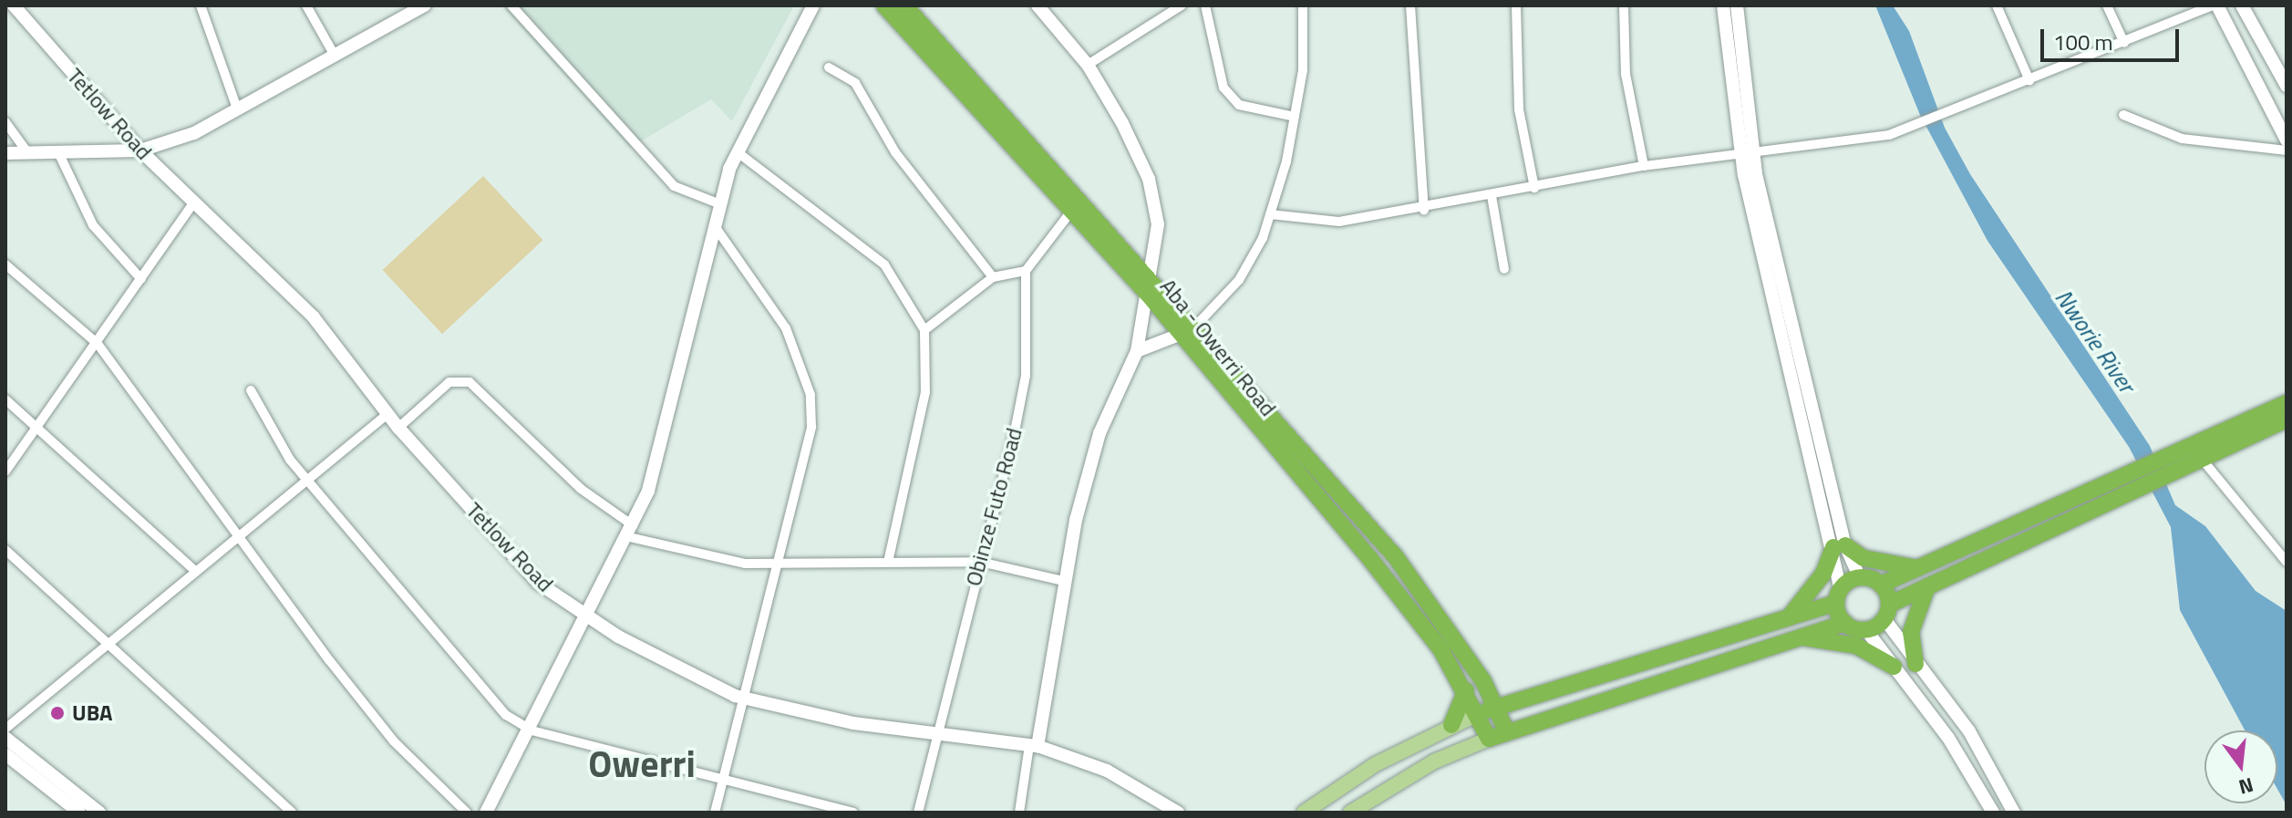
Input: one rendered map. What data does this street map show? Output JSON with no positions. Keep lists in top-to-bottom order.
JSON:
{
  "streets": {
    "highway": ["Aba - Owerri Road"],
    "street": ["Tetlow Road", "Obinze Futo Road"]
  },
  "crossings": [
    ["Tetlow Road", "Obinze Futo Road"]
  ],
  "districts": ["Owerri"],
  "water": ["Nworie River"],
  "places": ["UBA"],
  "scale_bar": "100 m",
  "north": "bottom"
}
